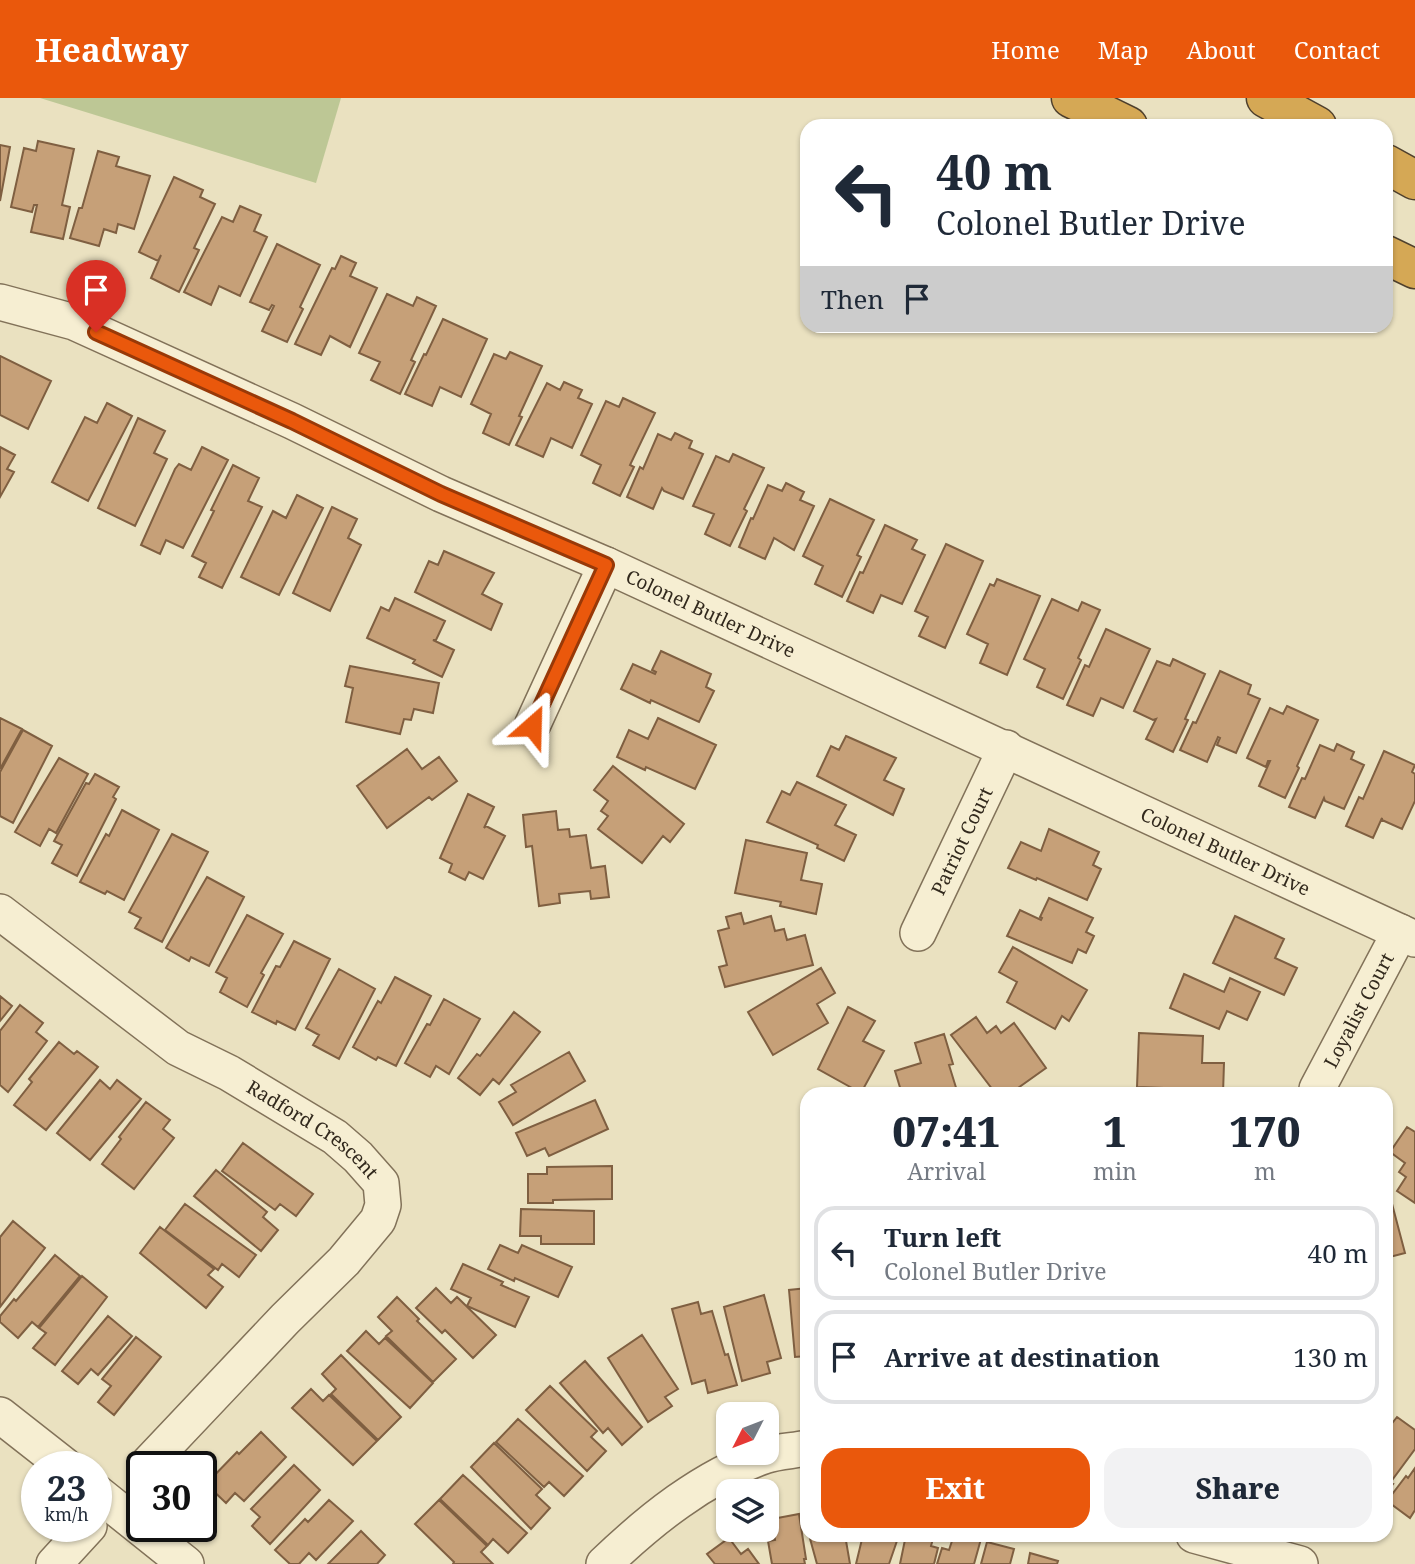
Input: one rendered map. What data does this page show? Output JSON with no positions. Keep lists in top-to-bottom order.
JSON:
{
  "streets": {
    "street": [
      "Colonel Butler Drive",
      "Patriot Court",
      "Loyalist Court",
      "Radford Crescent"
    ]
  },
  "crossings": [
    ["Colonel Butler Drive", "Patriot Court"],
    ["Colonel Butler Drive", "Loyalist Court"]
  ],
  "north": "bottom left",
  "page": {
    "header": "Headway",
    "nav": [
      "Home",
      "Map",
      "About",
      "Contact"
    ],
    "turn": ["40 m", "Colonel Butler Drive"],
    "then": "Then",
    "eta": [
      "07:41",
      "Arrival",
      "1",
      "min",
      "170",
      "m"
    ],
    "list": [
      {
        "name": "Turn left",
        "note": "Colonel Butler Drive",
        "value": "40 m"
      },
      {
        "name": "Arrive at destination",
        "value": "130 m"
      }
    ],
    "buttons": ["Exit", "Share"],
    "speed": "23 km/h",
    "limit": "30"
  }
}
